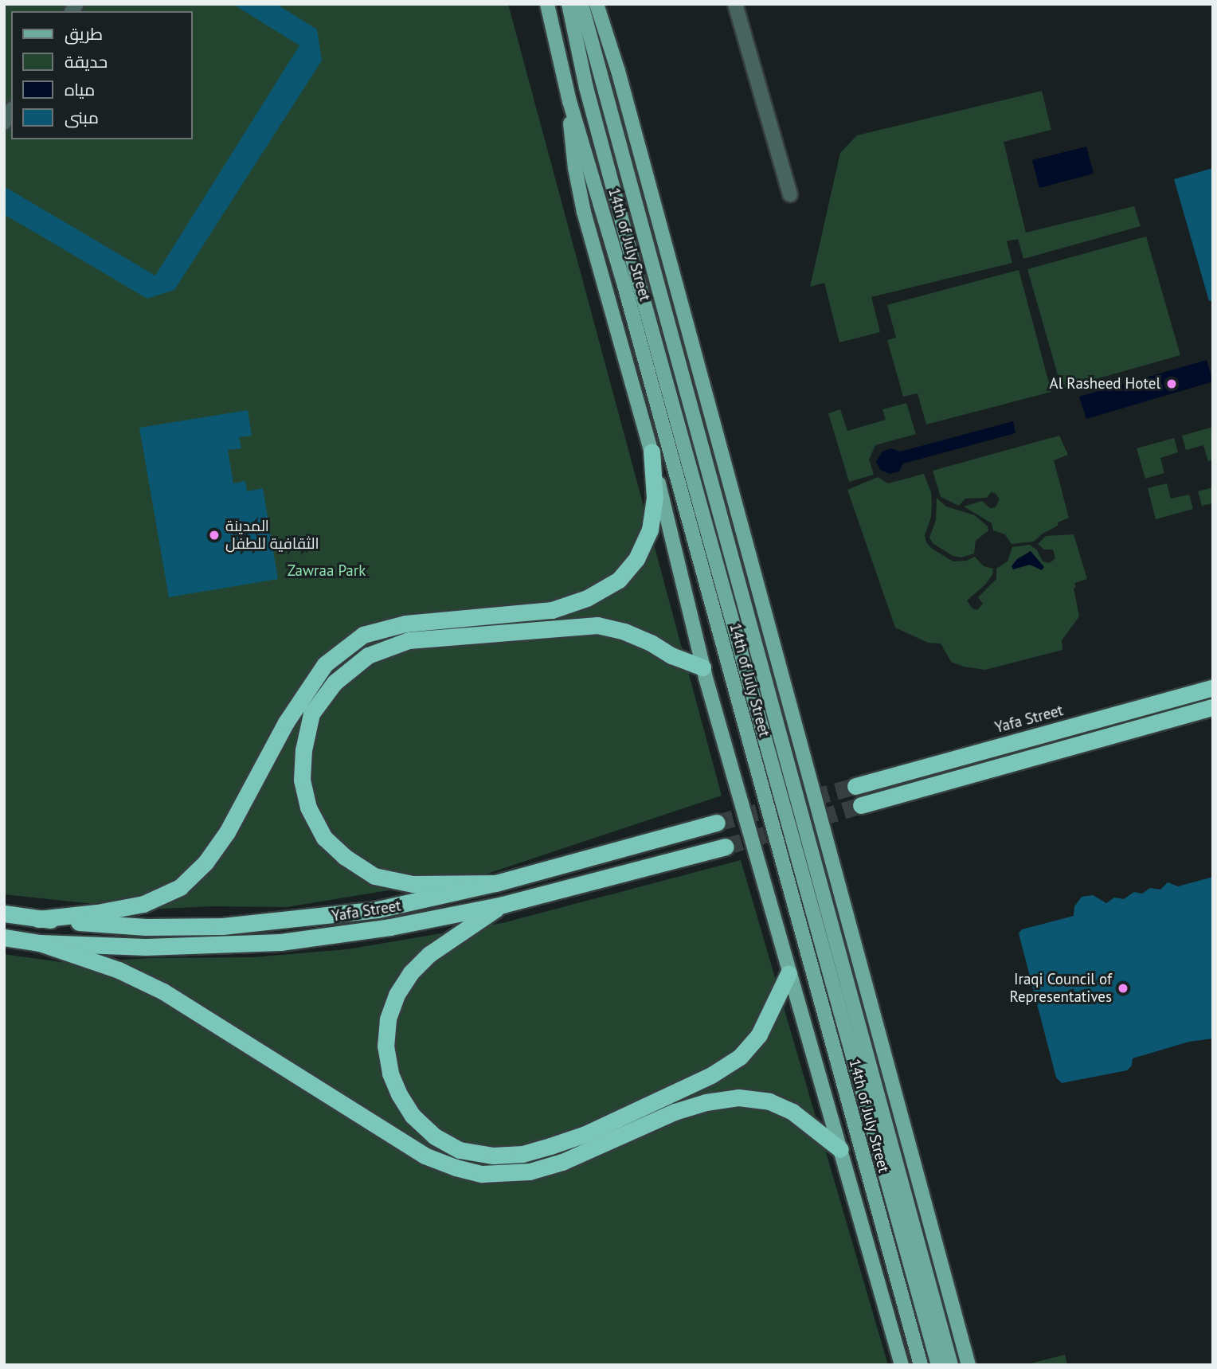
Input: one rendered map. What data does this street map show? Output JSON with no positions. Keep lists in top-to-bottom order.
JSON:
{
  "streets": {
    "highway": ["Yafa Street"],
    "main road": ["14th of July Street"]
  },
  "parks": ["Zawraa Park"],
  "places": ["Al Rasheed Hotel", "المدينة الثقافية للطفل", "Iraqi Council of Representatives"],
  "legend": [
    "طريق",
    "حديقة",
    "مياه",
    "مبنى"
  ]
}
